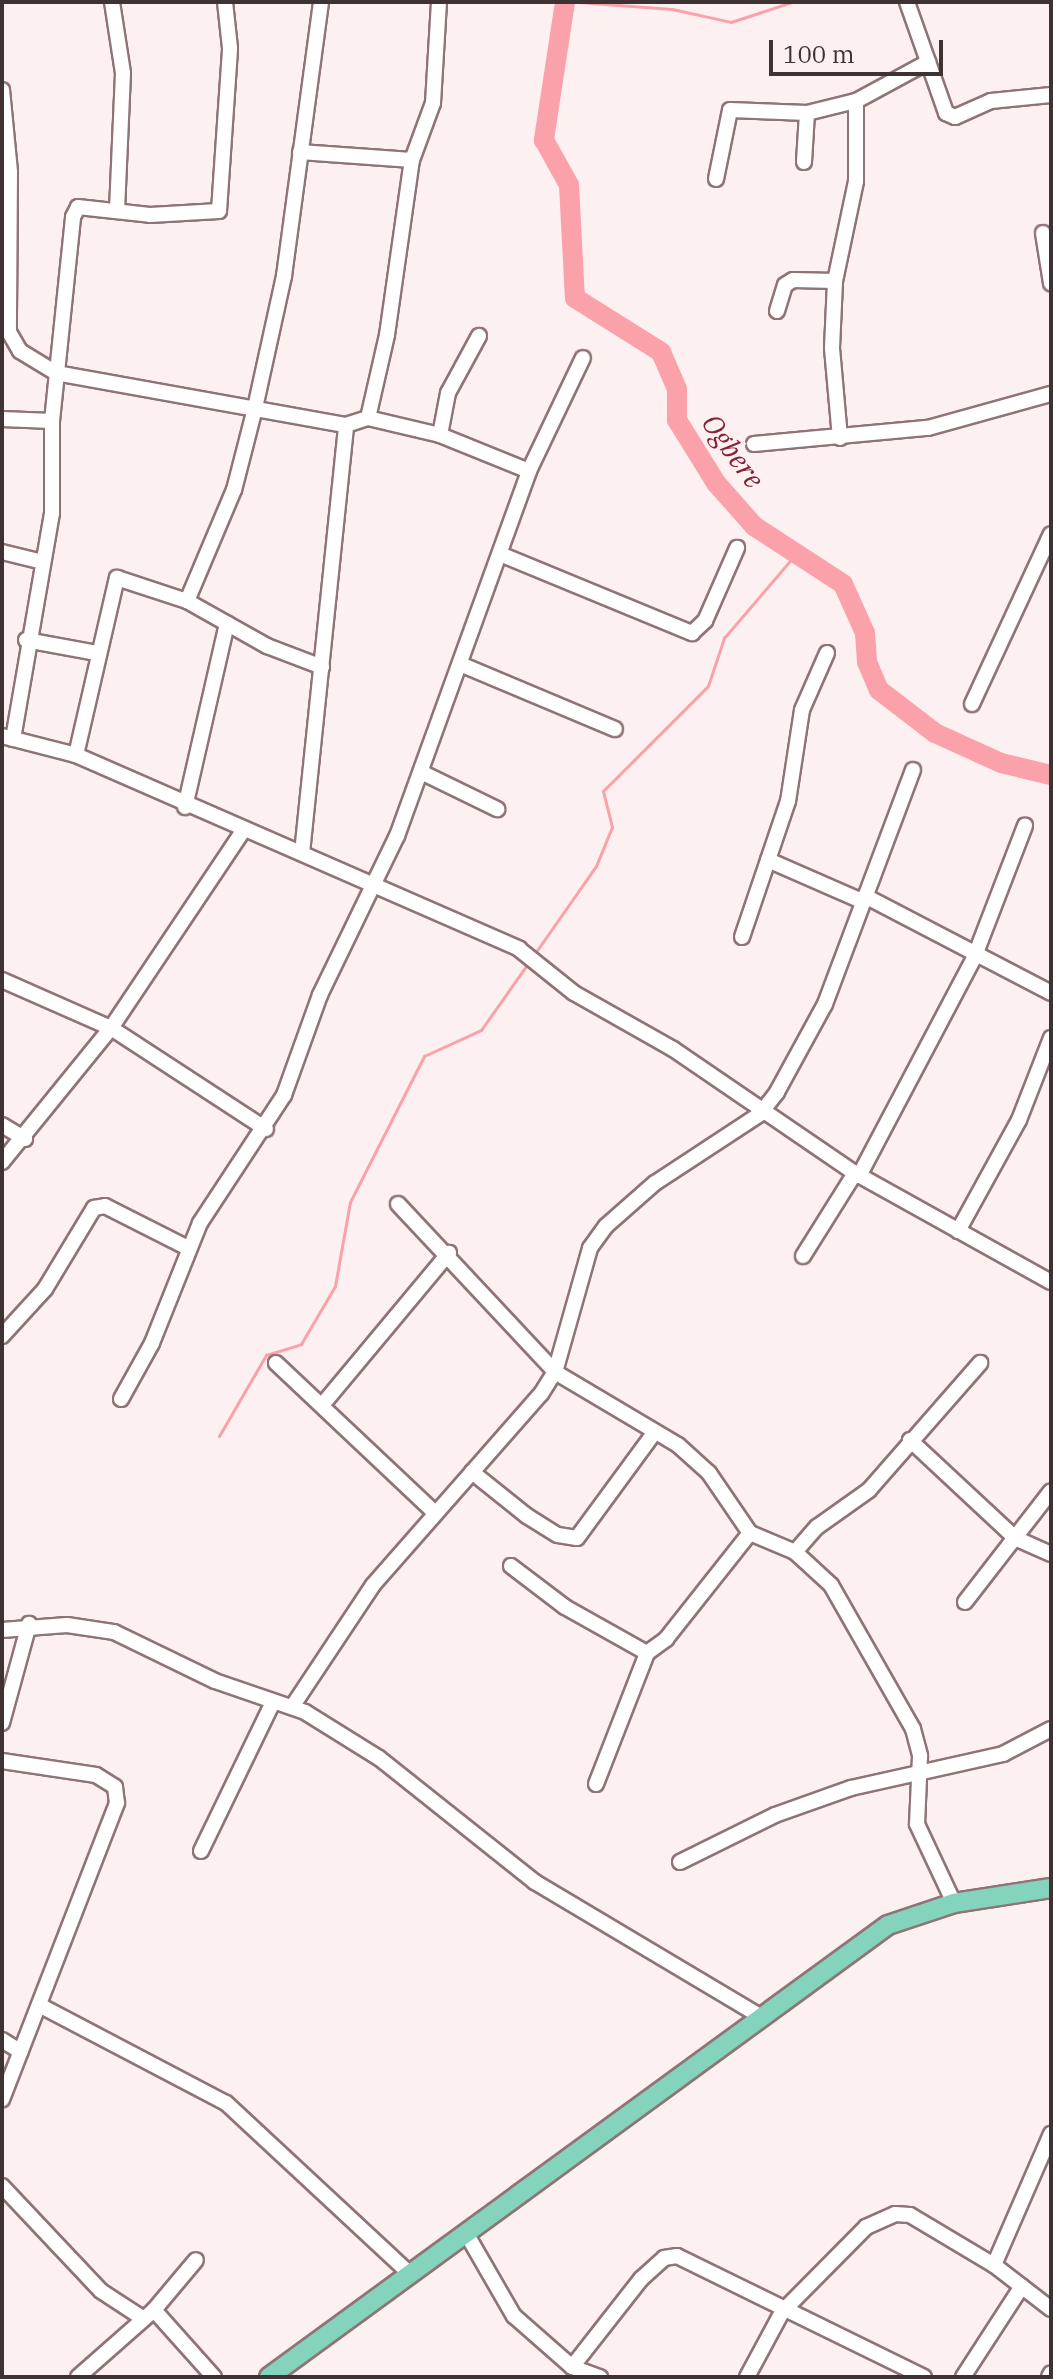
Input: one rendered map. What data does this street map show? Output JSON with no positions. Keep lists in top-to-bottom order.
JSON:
{
  "water": ["Ogbere"],
  "scale_bar": "100 m"
}
